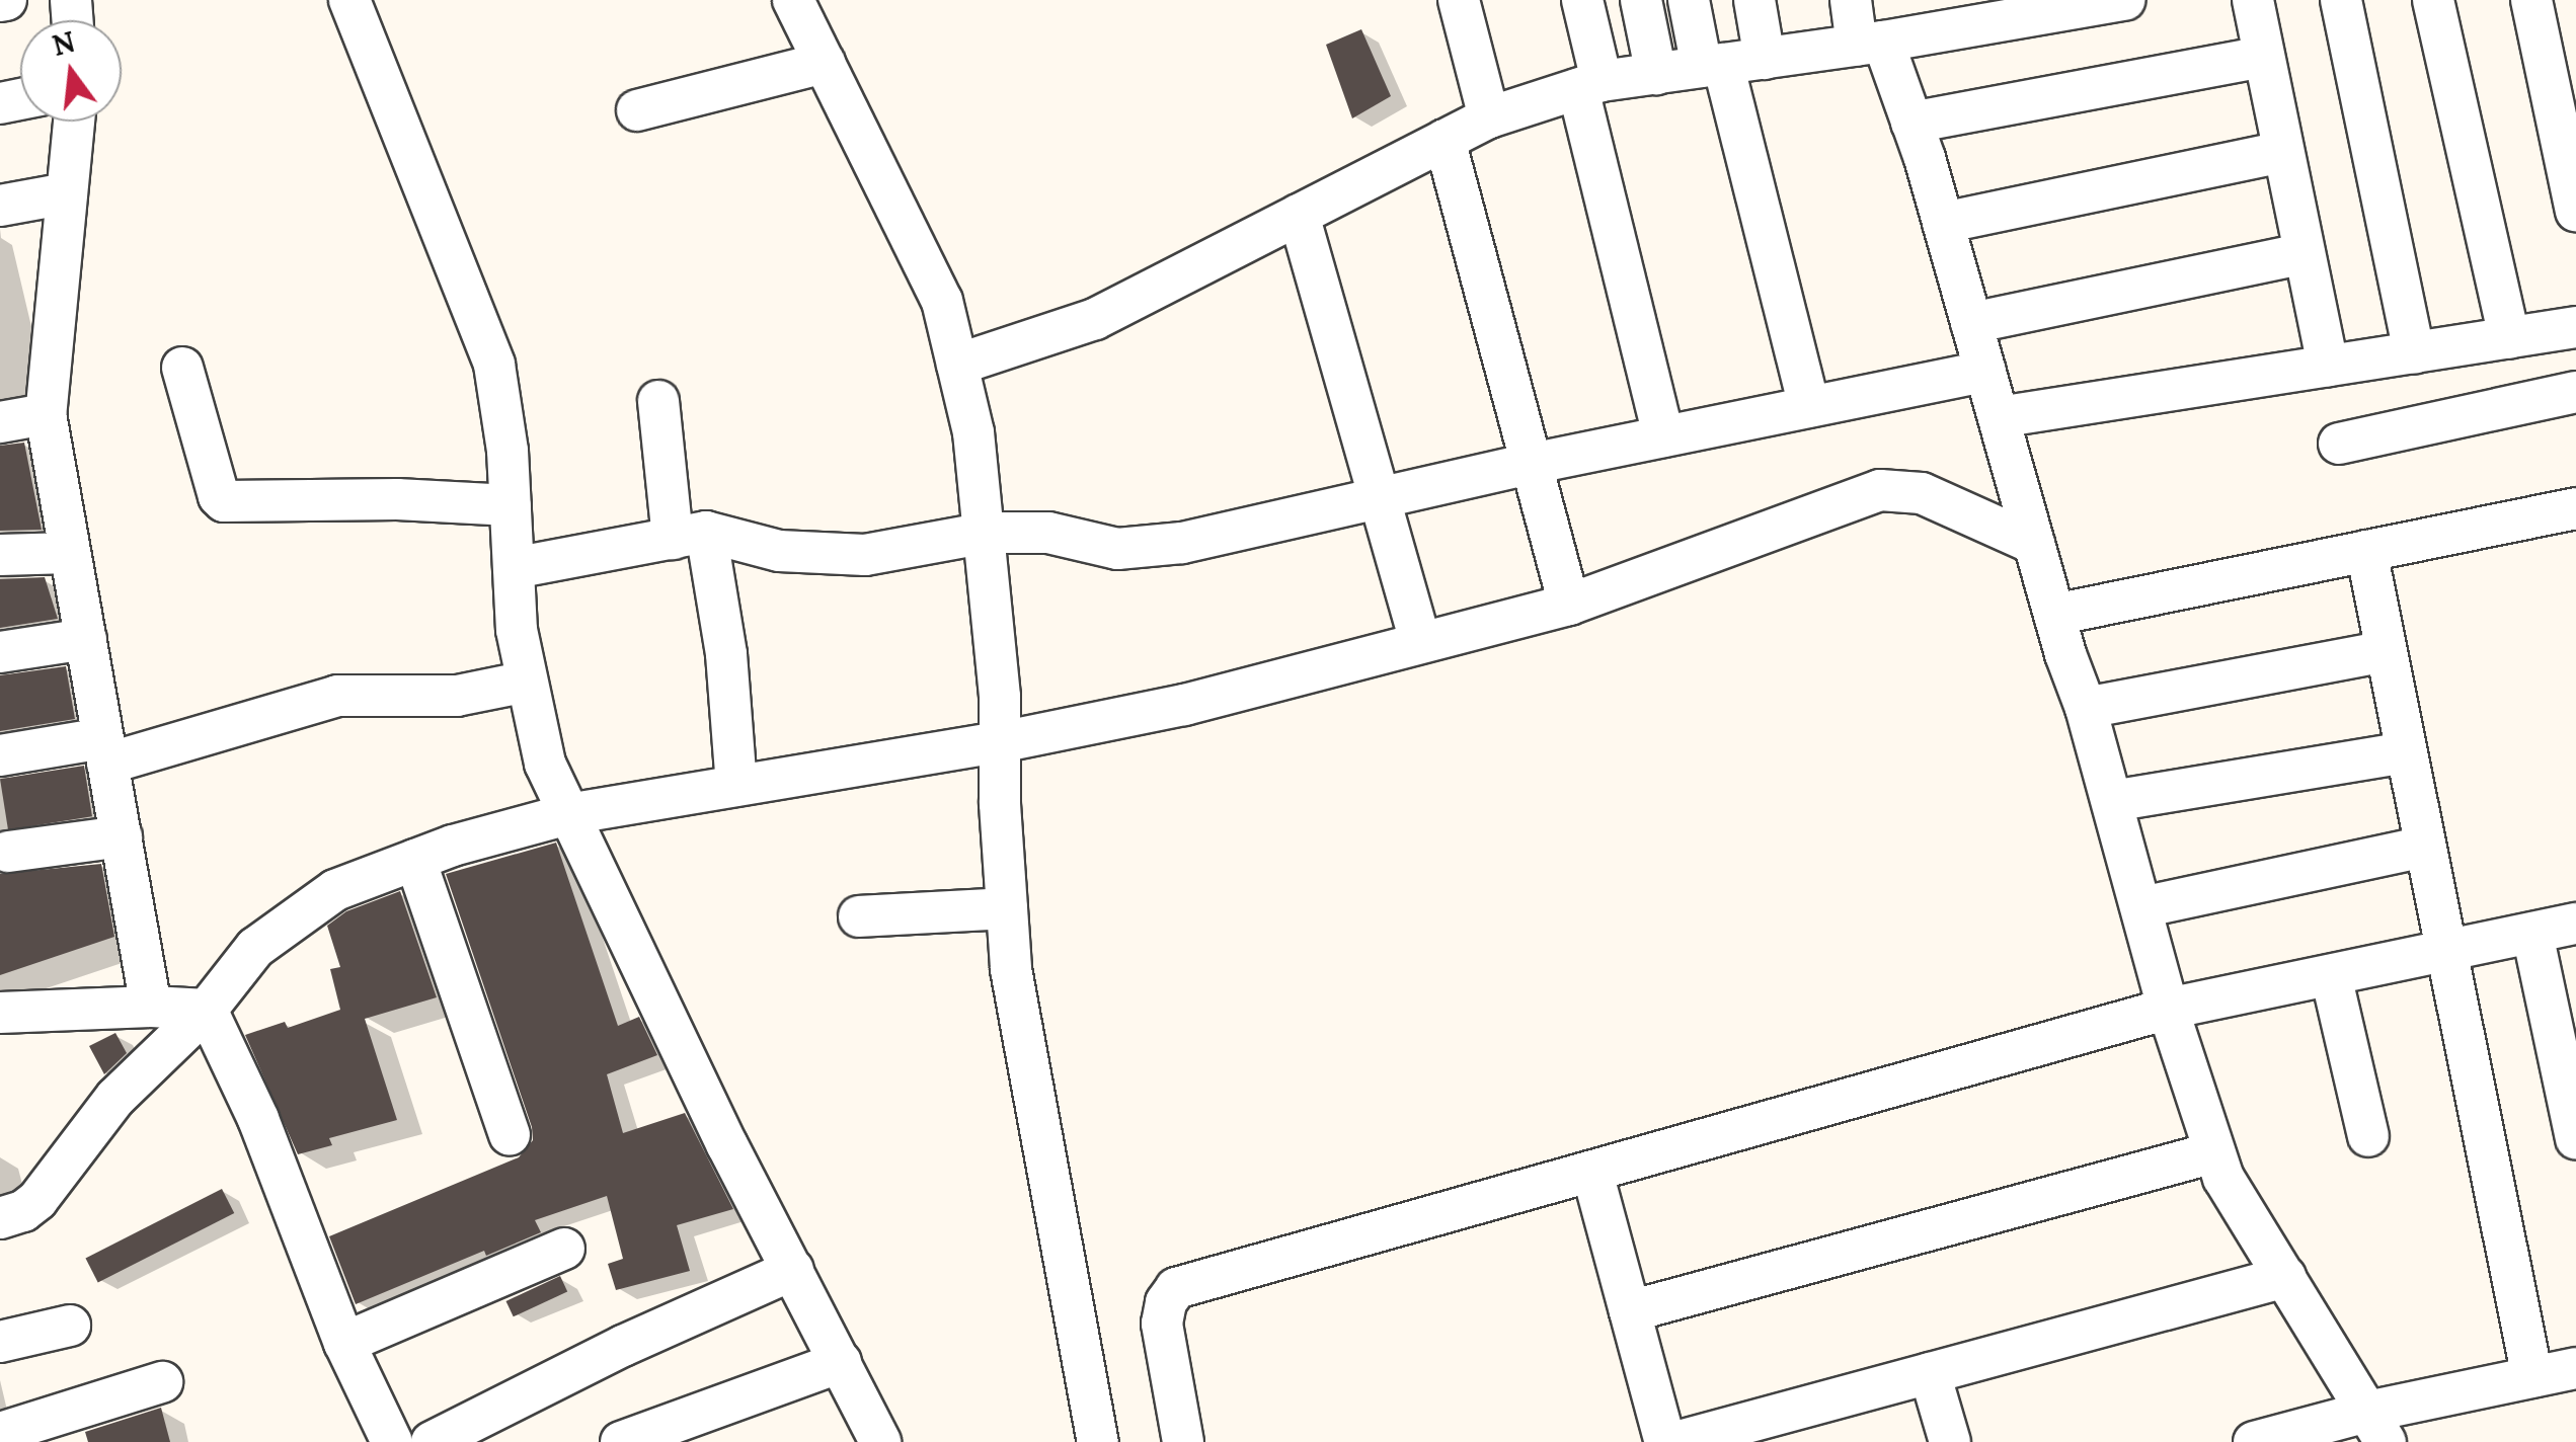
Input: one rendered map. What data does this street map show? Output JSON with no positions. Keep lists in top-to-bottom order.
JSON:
{
  "north": "top"
}
